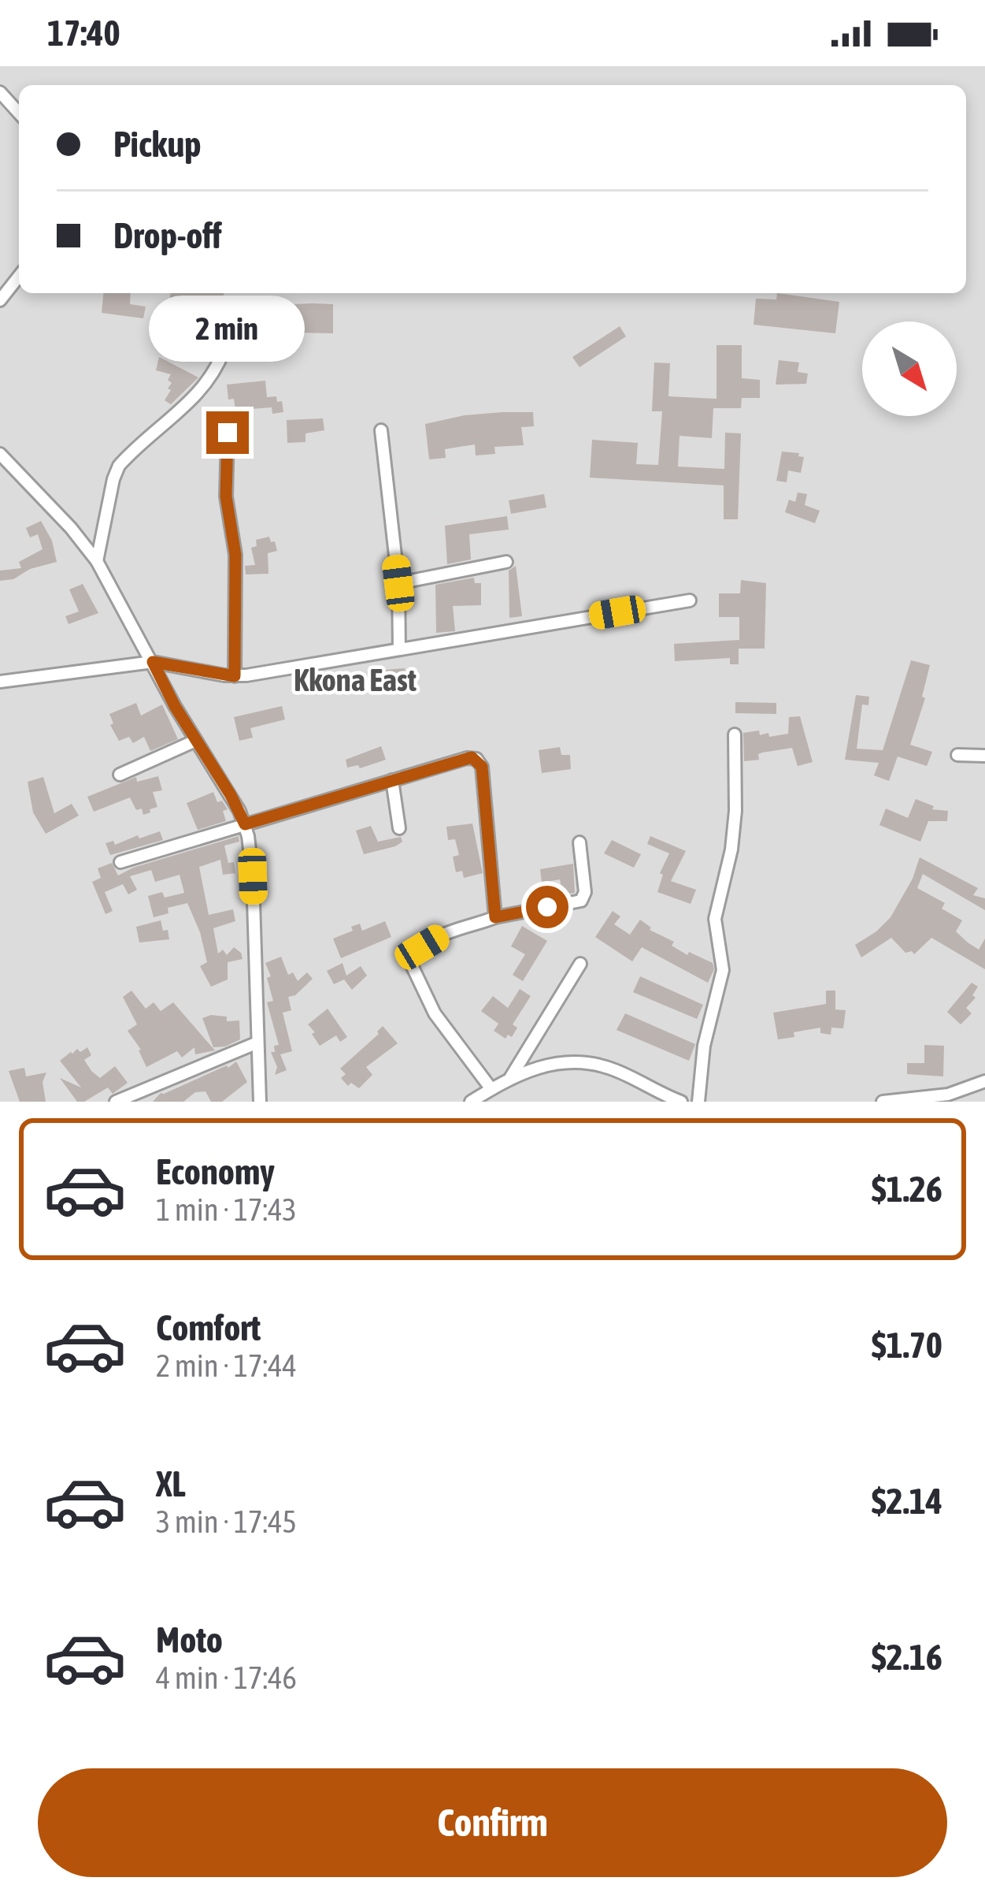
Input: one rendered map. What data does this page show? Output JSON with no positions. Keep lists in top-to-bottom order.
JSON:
{
  "districts": ["Kkona East"],
  "north": "bottom right",
  "page": {
    "status": "17:40",
    "banner": ["Pickup", "Drop-off"],
    "bubble": "2 min",
    "list": [
      {
        "name": "Economy",
        "note": "1 min · 17:43",
        "value": "$1.26"
      },
      {
        "name": "Comfort",
        "note": "2 min · 17:44",
        "value": "$1.70"
      },
      {
        "name": "XL",
        "note": "3 min · 17:45",
        "value": "$2.14"
      },
      {
        "name": "Moto",
        "note": "4 min · 17:46",
        "value": "$2.16"
      }
    ],
    "buttons": "Confirm"
  }
}
